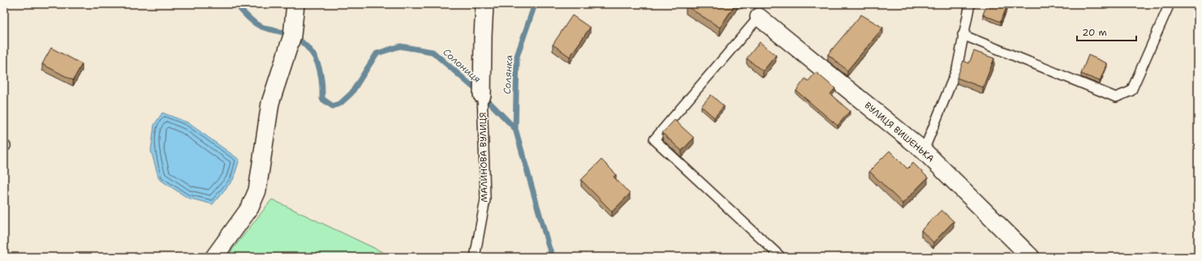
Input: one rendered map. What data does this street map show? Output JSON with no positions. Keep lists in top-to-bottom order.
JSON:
{
  "streets": {
    "street": ["ВУЛИЦЯ ВИШЕНЬКА"],
    "lane": ["МАЛИНОВА ВУЛИЦЯ"]
  },
  "water": ["Солониця", "Солянка"],
  "scale_bar": "20 m"
}
